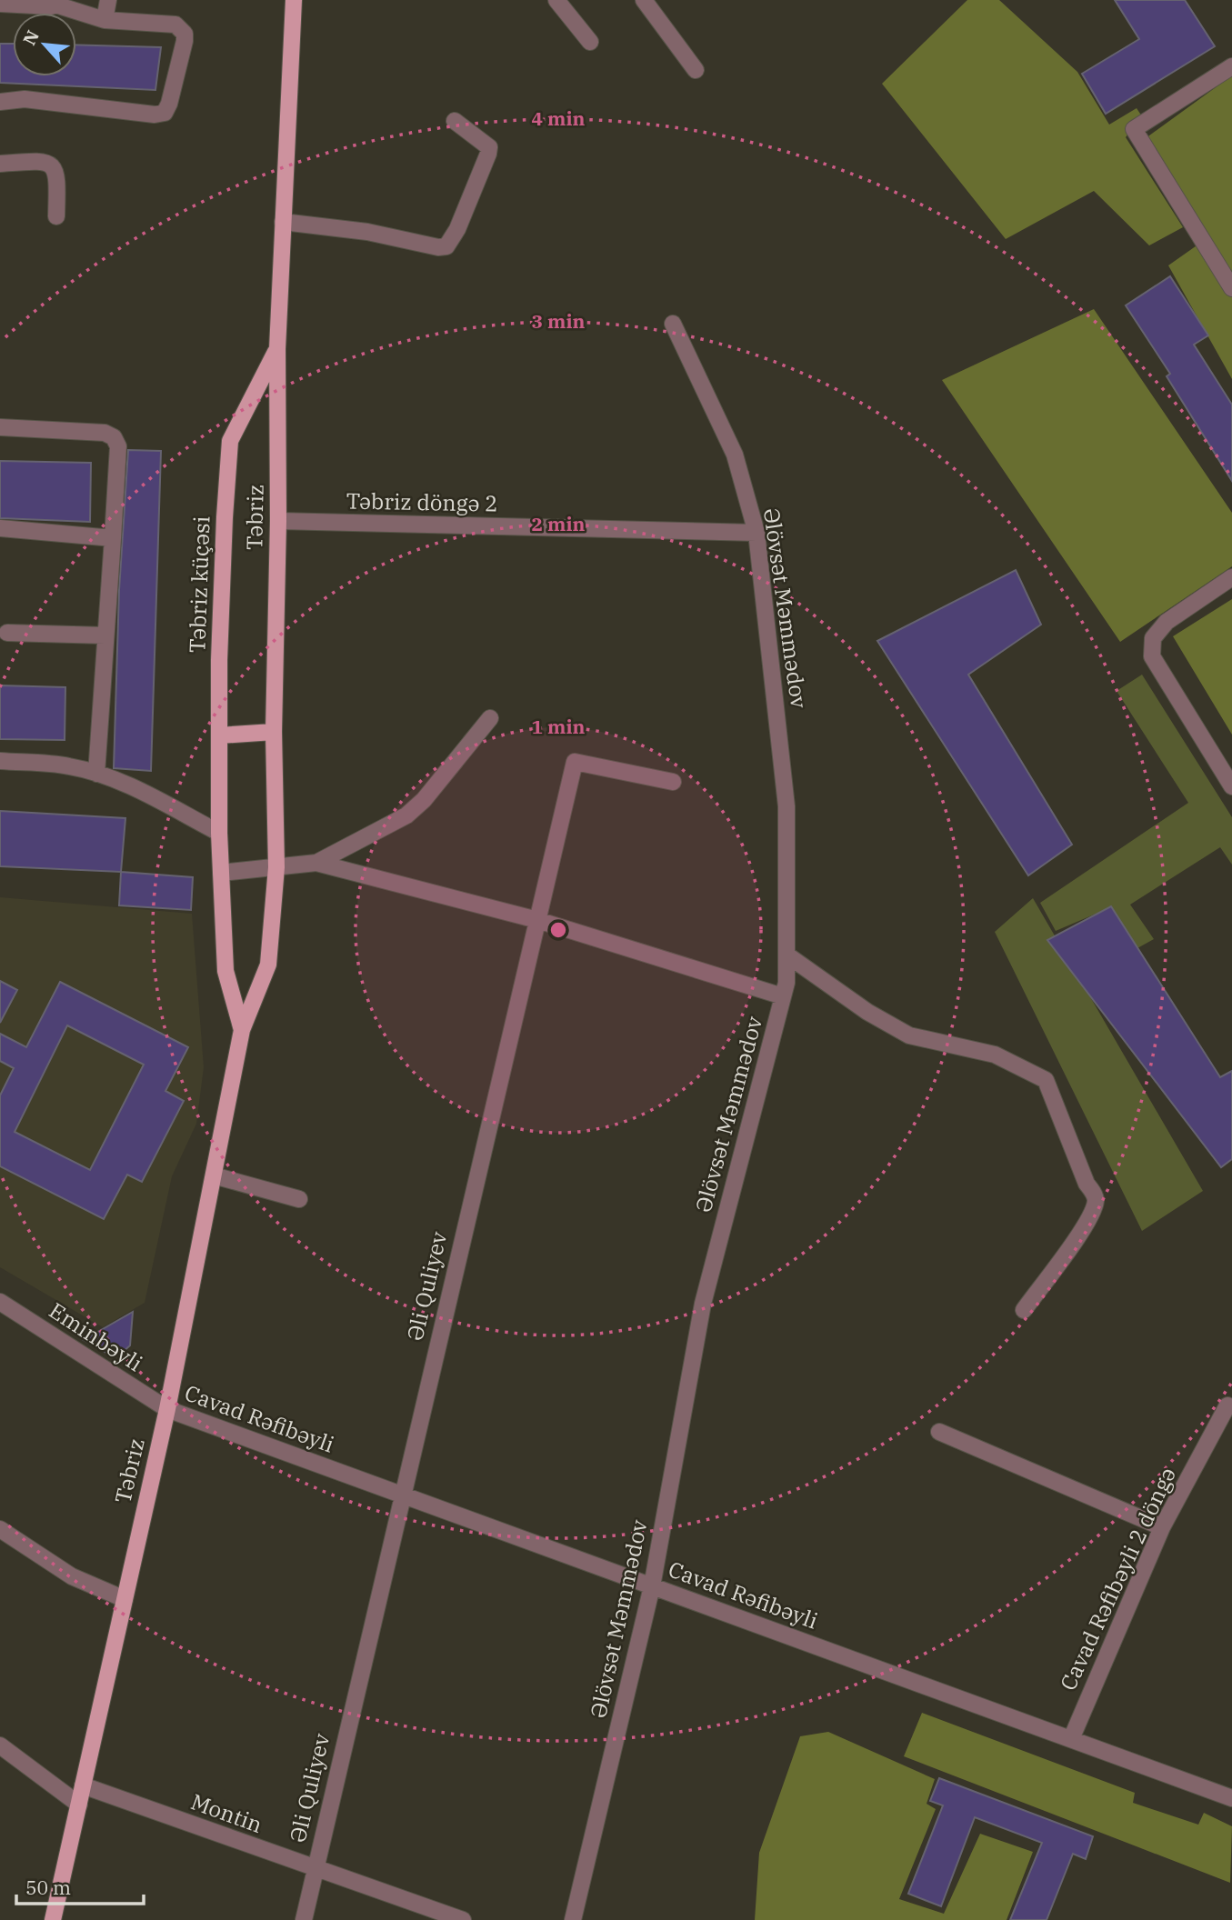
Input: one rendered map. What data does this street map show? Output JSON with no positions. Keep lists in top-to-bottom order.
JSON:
{
  "streets": {
    "main road": ["Təbriz", "Təbriz küçəsi"],
    "street": [
      "Təbriz döngə 2",
      "Əlövsət Məmmədov",
      "Əli Quliyev",
      "Eminbəyli",
      "Cavad Rəfibəyli",
      "Cavad Rəfibəyli 2 döngə",
      "Montin"
    ]
  },
  "crossings": [
    ["Təbriz döngə 2", "Təbriz"],
    ["Təbriz döngə 2", "Əlövsət Məmmədov"],
    ["Təbriz", "Təbriz küçəsi"],
    ["Təbriz", "Eminbəyli"],
    ["Təbriz", "Cavad Rəfibəyli"],
    ["Təbriz", "Montin"],
    ["Əlövsət Məmmədov", "Cavad Rəfibəyli"],
    ["Əli Quliyev", "Cavad Rəfibəyli"],
    ["Əli Quliyev", "Montin"],
    ["Eminbəyli", "Cavad Rəfibəyli"],
    ["Cavad Rəfibəyli", "Cavad Rəfibəyli 2 döngə"]
  ],
  "scale_bar": "50 m",
  "north": "top left",
  "rings": [
    "4 min",
    "3 min",
    "2 min",
    "1 min"
  ]
}
